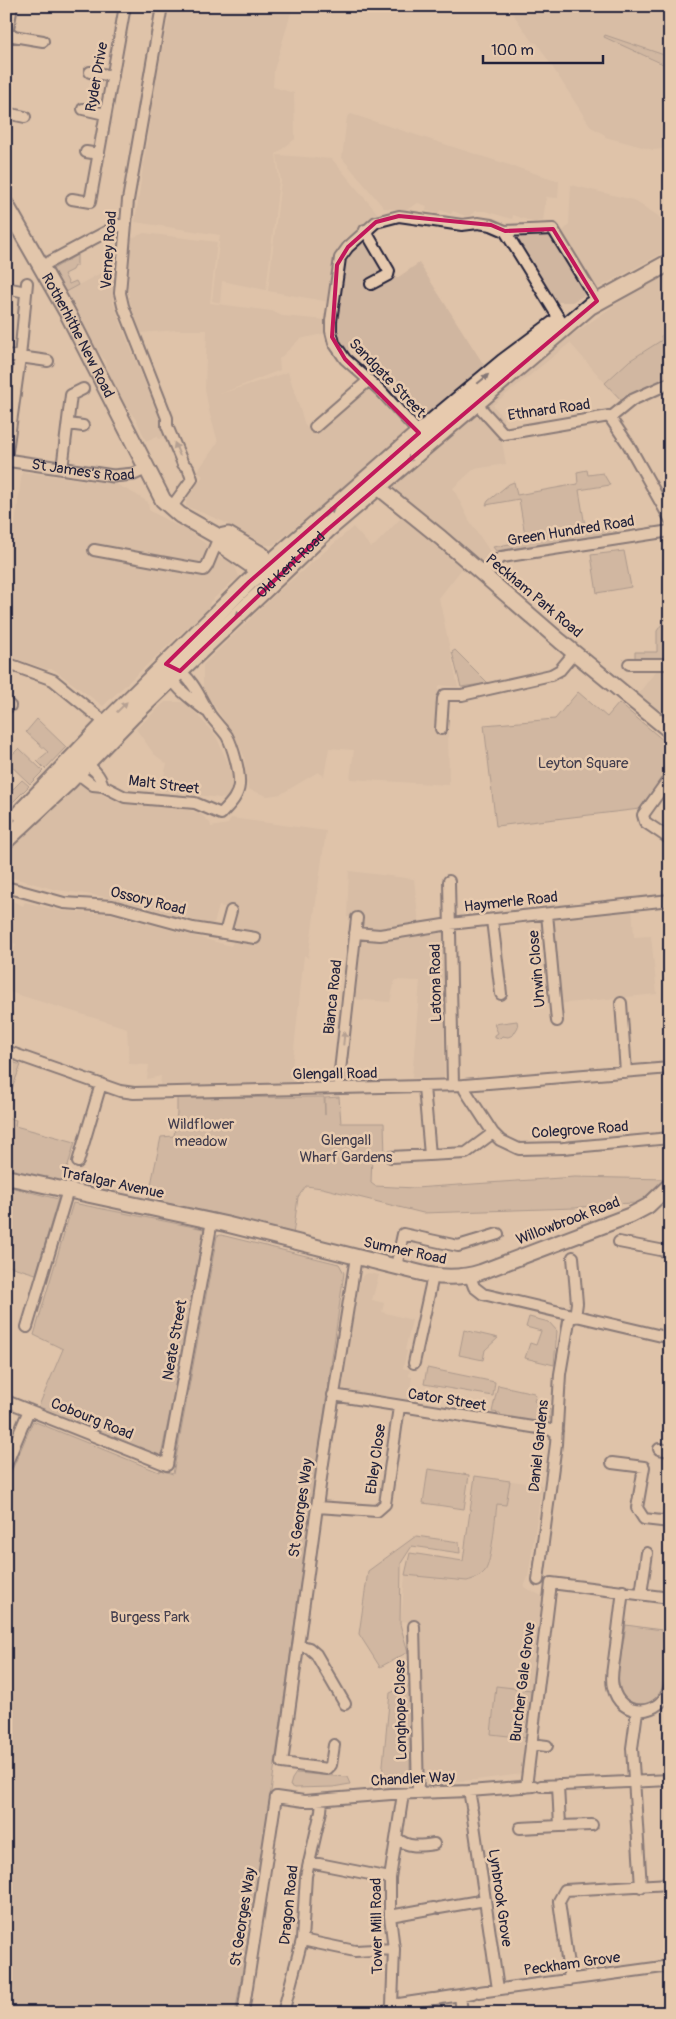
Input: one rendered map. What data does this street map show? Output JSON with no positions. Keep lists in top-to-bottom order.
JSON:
{
  "streets": {
    "highway": ["Old Kent Road"],
    "main road": [
      "Rotherhithe New Road",
      "St James's Road",
      "Peckham Park Road",
      "Trafalgar Avenue",
      "Willowbrook Road",
      "Sumner Road"
    ],
    "street": [
      "Ryder Drive",
      "Verney Road",
      "Sandgate Street",
      "Ethnard Road",
      "Green Hundred Road",
      "Malt Street",
      "Ossory Road",
      "Haymerle Road",
      "Unwin Close",
      "Latona Road",
      "Bianca Road",
      "Glengall Road",
      "Colegrove Road",
      "Neate Street",
      "Cator Street",
      "Cobourg Road",
      "Daniel Gardens",
      "Ebley Close",
      "St Georges Way",
      "Burcher Gale Grove",
      "Longhope Close",
      "Chandler Way",
      "Lynbrook Grove",
      "Dragon Road",
      "Tower Mill Road",
      "Peckham Grove"
    ]
  },
  "crossings": [
    ["Verney Road", "St James's Road"],
    ["Rotherhithe New Road", "St James's Road"],
    ["Sandgate Street", "Old Kent Road"],
    ["Ethnard Road", "Old Kent Road"],
    ["St James's Road", "Old Kent Road"],
    ["Green Hundred Road", "Peckham Park Road"],
    ["Old Kent Road", "Peckham Park Road"],
    ["Old Kent Road", "Malt Street"],
    ["Haymerle Road", "Unwin Close"],
    ["Haymerle Road", "Latona Road"],
    ["Haymerle Road", "Bianca Road"],
    ["Latona Road", "Glengall Road"],
    ["Latona Road", "Colegrove Road"],
    ["Glengall Road", "Colegrove Road"],
    ["Trafalgar Avenue", "Sumner Road"],
    ["Trafalgar Avenue", "Neate Street"],
    ["Willowbrook Road", "Sumner Road"],
    ["Sumner Road", "Neate Street"],
    ["Sumner Road", "St Georges Way"],
    ["Neate Street", "Cobourg Road"],
    ["Cator Street", "Daniel Gardens"],
    ["Cator Street", "Ebley Close"],
    ["Cator Street", "St Georges Way"],
    ["Ebley Close", "St Georges Way"],
    ["St Georges Way", "Chandler Way"],
    ["Burcher Gale Grove", "Chandler Way"],
    ["Longhope Close", "Chandler Way"],
    ["Chandler Way", "Lynbrook Grove"],
    ["Chandler Way", "Dragon Road"],
    ["Chandler Way", "Tower Mill Road"],
    ["Lynbrook Grove", "Peckham Grove"],
    ["Tower Mill Road", "Peckham Grove"]
  ],
  "one_way": ["Verney Road", "Bianca Road"],
  "parks": [
    "Leyton Square",
    "Wildflower meadow",
    "Glengall Wharf Gardens",
    "Burgess Park"
  ],
  "scale_bar": "100 m"
}
